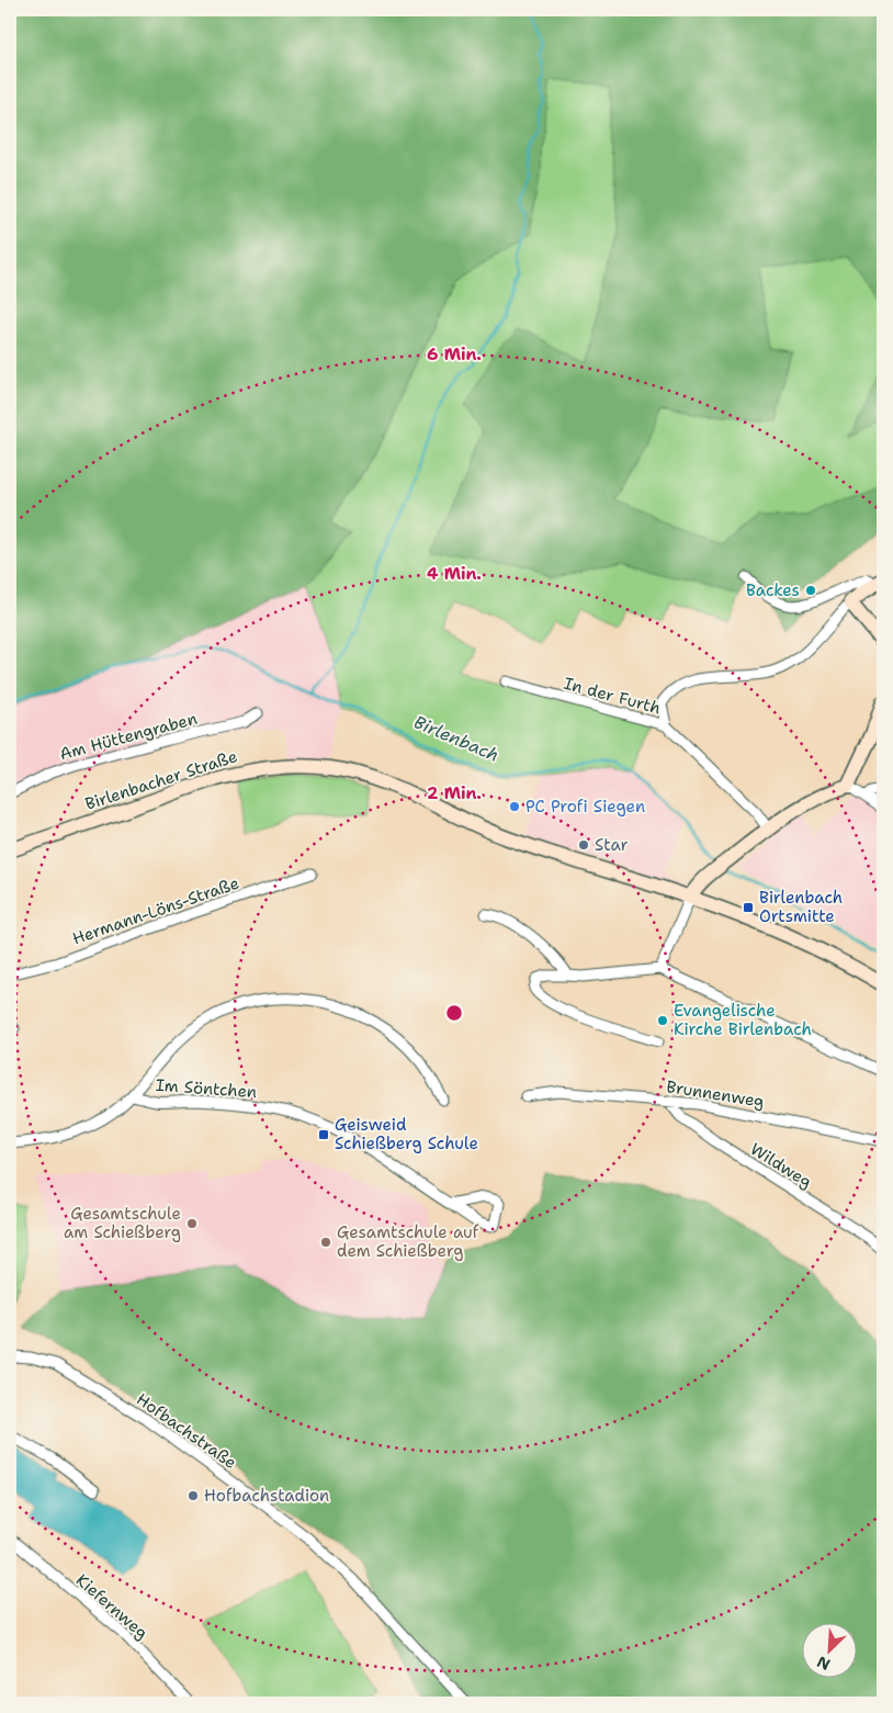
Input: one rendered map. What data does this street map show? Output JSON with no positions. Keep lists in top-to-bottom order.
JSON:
{
  "streets": {
    "main road": ["Birlenbacher Straße"],
    "street": [
      "In der Furth",
      "Am Hüttengraben",
      "Hermann-Löns-Straße",
      "Im Söntchen",
      "Brunnenweg",
      "Wildweg",
      "Hofbachstraße",
      "Kiefernweg"
    ]
  },
  "crossings": [
    ["Brunnenweg", "Wildweg"]
  ],
  "water": ["Birlenbach"],
  "places": {
    "other": [
      "Backes",
      "PC Profi Siegen",
      "Star",
      "Evangelische Kirche Birlenbach",
      "Gesamtschule am Schießberg",
      "Gesamtschule auf dem Schießberg",
      "Hofbachstadion"
    ],
    "transit": ["Birlenbach Ortsmitte", "Geisweid Schießberg Schule"]
  },
  "north": "bottom left",
  "rings": ["6 Min.", "4 Min.", "2 Min."]
}
